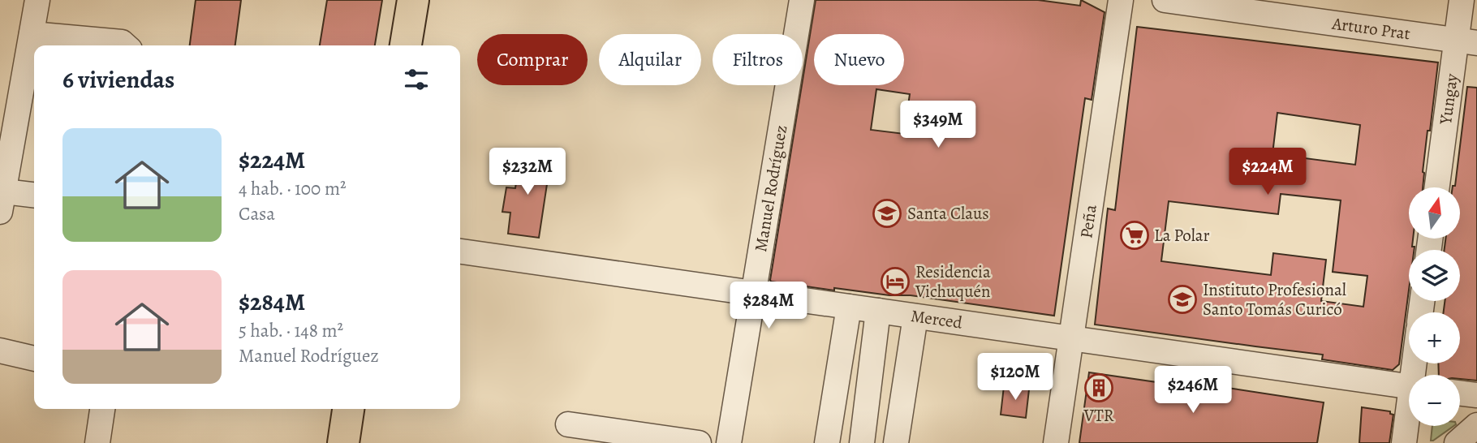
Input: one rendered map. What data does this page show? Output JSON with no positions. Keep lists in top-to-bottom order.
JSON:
{
  "streets": {
    "street": [
      "Arturo Prat",
      "Yungay",
      "Manuel Rodríguez",
      "Peña",
      "Merced"
    ]
  },
  "crossings": [
    ["Arturo Prat", "Yungay"],
    ["Manuel Rodríguez", "Merced"],
    ["Peña", "Merced"]
  ],
  "places": {
    "school or university": ["Santa Claus", "Instituto Profesional Santo Tomás Curicó"],
    "supermarket": ["La Polar"],
    "hotel": ["Residencia Vichuquén"],
    "building": ["VTR"]
  },
  "north": "top",
  "page": {
    "chip": [
      "Comprar",
      "Alquilar",
      "Filtros",
      "Nuevo"
    ],
    "heading": "6 viviendas",
    "price": [
      "$349M",
      "$232M",
      "$224M",
      "$284M",
      "$120M",
      "$246M"
    ],
    "list": [
      {
        "name": "$224M",
        "note": "4 hab. · 100 m² · Casa"
      },
      {
        "name": "$284M",
        "note": "5 hab. · 148 m² · Manuel Rodríguez"
      }
    ],
    "map_buttons": ["+", "−"]
  }
}
